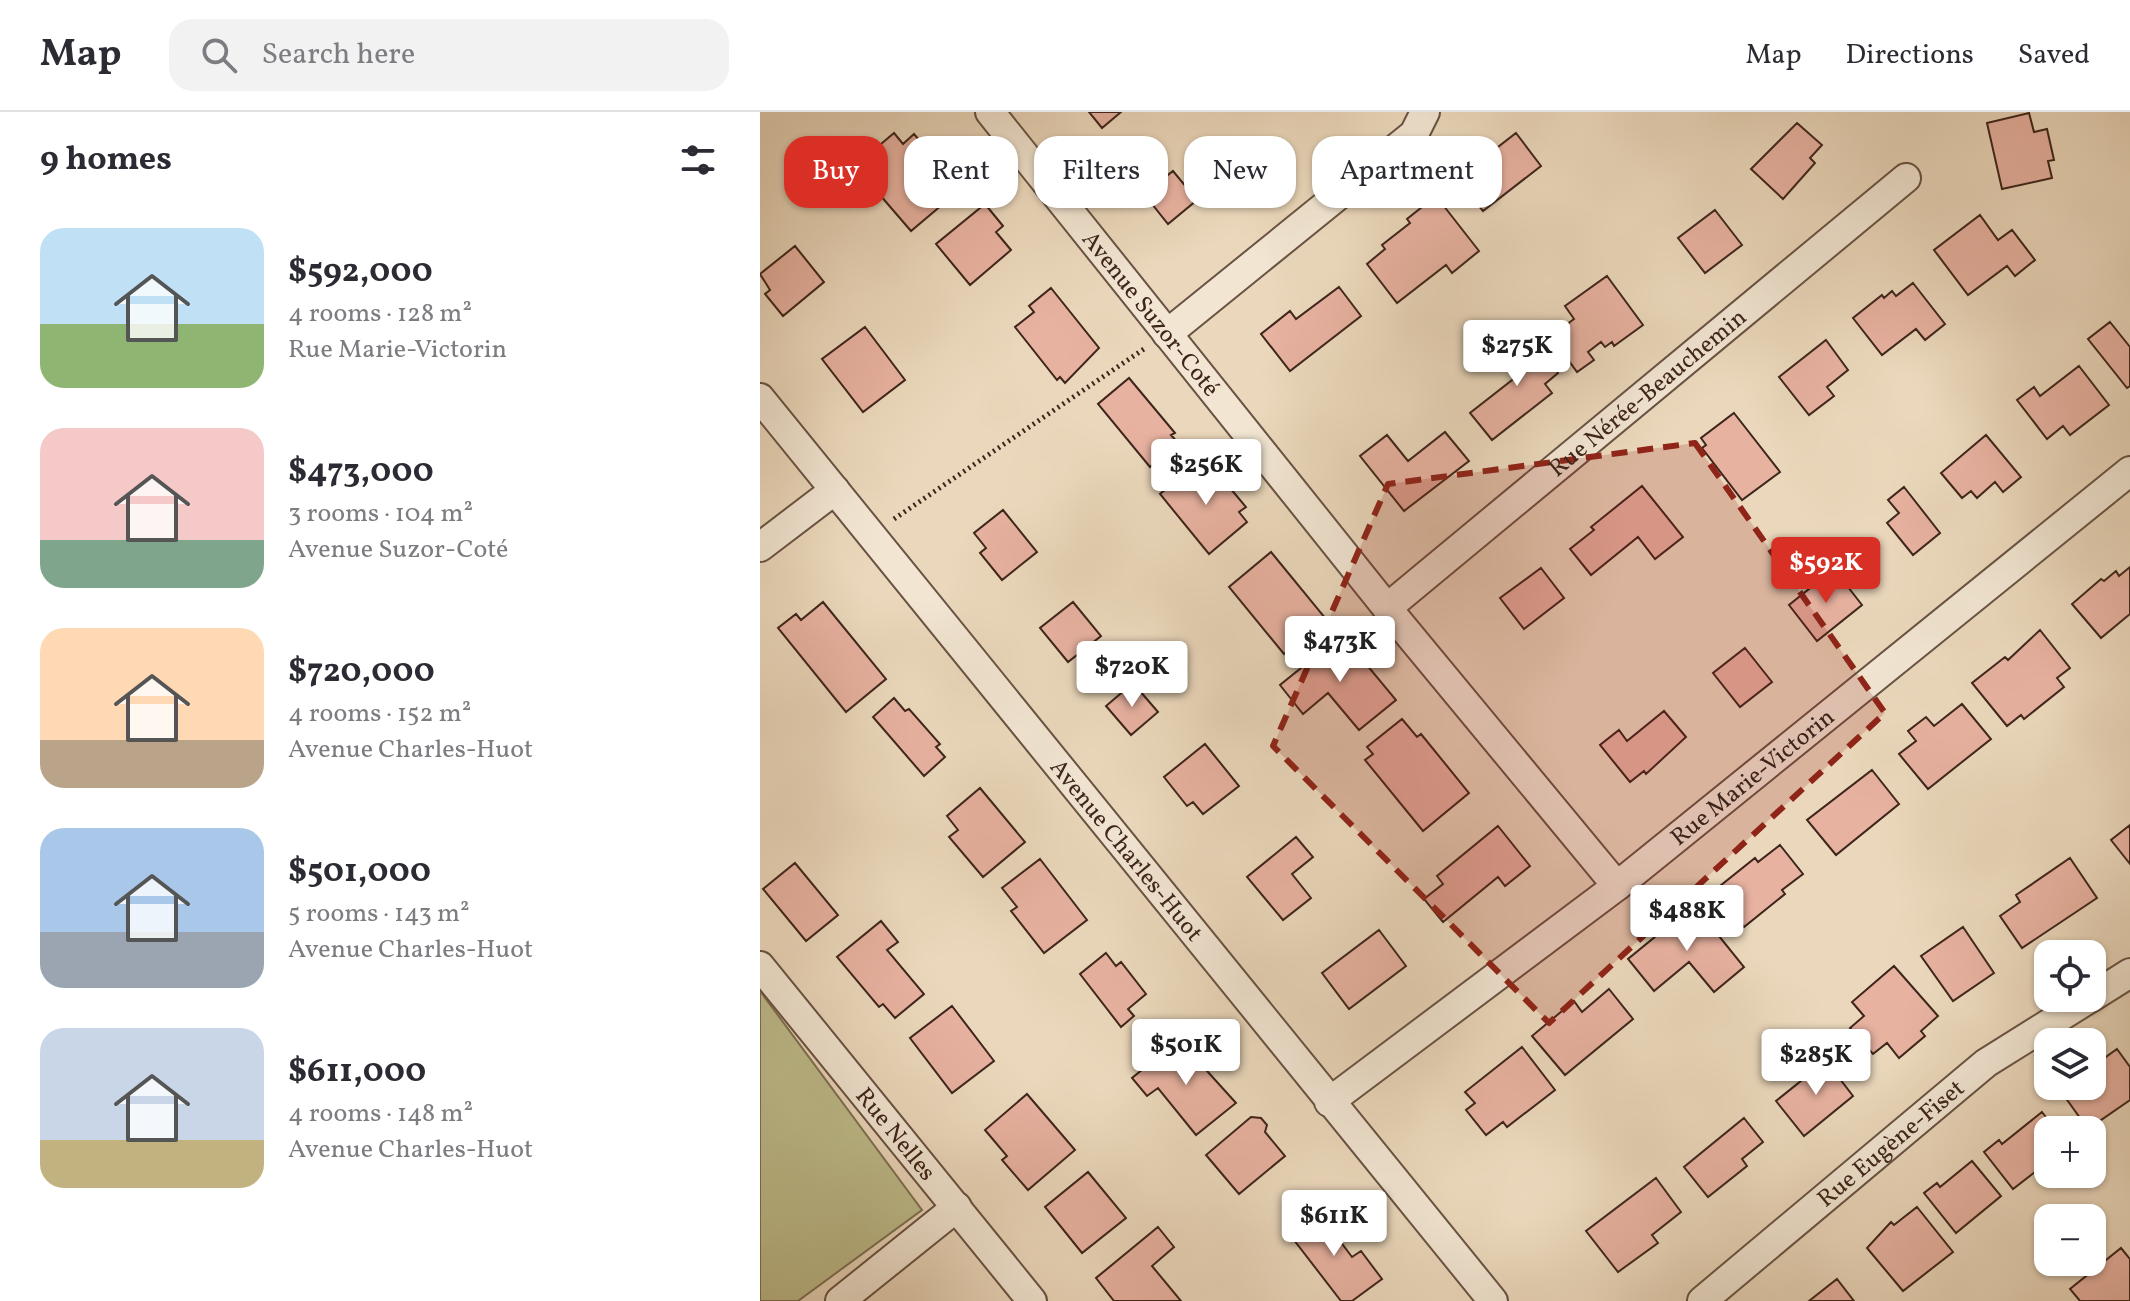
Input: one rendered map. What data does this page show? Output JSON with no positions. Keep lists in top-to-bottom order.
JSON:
{
  "streets": {
    "street": [
      "Avenue Suzor-Coté",
      "Rue Nérée-Beauchemin",
      "Rue Marie-Victorin",
      "Avenue Charles-Huot",
      "Rue Nelles",
      "Rue Eugène-Fiset"
    ]
  },
  "crossings": [
    ["Avenue Suzor-Coté", "Rue Nérée-Beauchemin"],
    ["Avenue Suzor-Coté", "Rue Marie-Victorin"],
    ["Rue Marie-Victorin", "Avenue Charles-Huot"]
  ],
  "page": {
    "header": "Map",
    "search": "Search here",
    "nav": ["Map", "Directions", "Saved"],
    "heading": "9 homes",
    "chip": [
      "Buy",
      "Rent",
      "Filters",
      "New",
      "Apartment"
    ],
    "list": [
      {
        "name": "$592,000",
        "note": "4 rooms · 128 m² · Rue Marie-Victorin"
      },
      {
        "name": "$473,000",
        "note": "3 rooms · 104 m² · Avenue Suzor-Coté"
      },
      {
        "name": "$720,000",
        "note": "4 rooms · 152 m² · Avenue Charles-Huot"
      },
      {
        "name": "$501,000",
        "note": "5 rooms · 143 m² · Avenue Charles-Huot"
      },
      {
        "name": "$611,000",
        "note": "4 rooms · 148 m² · Avenue Charles-Huot"
      }
    ],
    "price": [
      "$275K",
      "$256K",
      "$592K",
      "$473K",
      "$720K",
      "$488K",
      "$501K",
      "$285K",
      "$611K"
    ],
    "map_buttons": ["+", "−"]
  }
}
